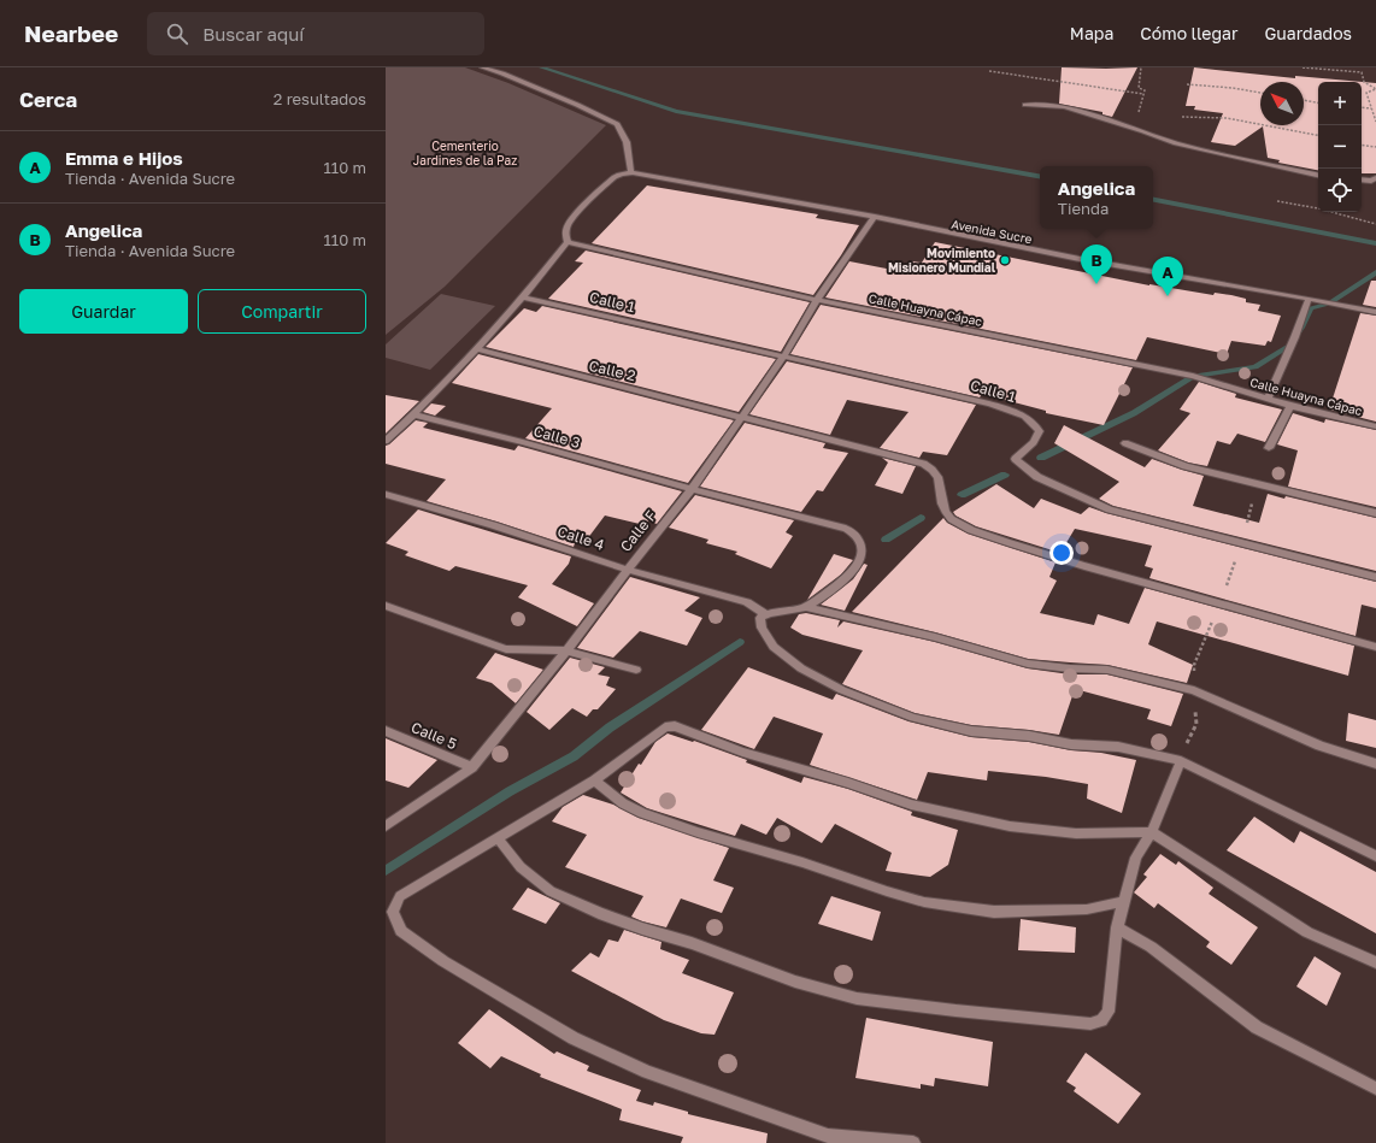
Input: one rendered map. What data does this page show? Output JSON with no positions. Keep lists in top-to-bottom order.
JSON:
{
  "streets": {
    "street": [
      "Avenida Sucre",
      "Calle 1",
      "Calle Huayna Cápac",
      "Calle 2",
      "Calle 3",
      "Calle F",
      "Calle 4",
      "Calle 5"
    ]
  },
  "crossings": [
    ["Avenida Sucre", "Calle F"],
    ["Calle 1", "Calle F"],
    ["Calle Huayna Cápac", "Calle F"],
    ["Calle 2", "Calle F"],
    ["Calle 3", "Calle F"],
    ["Calle F", "Calle 4"],
    ["Calle F", "Calle 5"]
  ],
  "parks": ["Cementerio Jardines de la Paz"],
  "places": ["Movimiento Misionero Mundial"],
  "north": "top left",
  "page": {
    "header": "Nearbee",
    "search": "Buscar aquí",
    "nav": ["Mapa", "Cómo llegar", "Guardados"],
    "heading": ["Cerca", "2 resultados"],
    "map_buttons": ["+", "−"],
    "list": [
      {
        "mark": "A",
        "name": "Emma e Hijos",
        "note": "Tienda · Avenida Sucre",
        "value": "110 m"
      },
      {
        "mark": "B",
        "name": "Angelica",
        "note": "Tienda · Avenida Sucre",
        "value": "110 m"
      }
    ],
    "popup": ["Angelica", "Tienda"],
    "pins": ["B", "A"],
    "buttons": ["Guardar", "Compartir"]
  }
}
